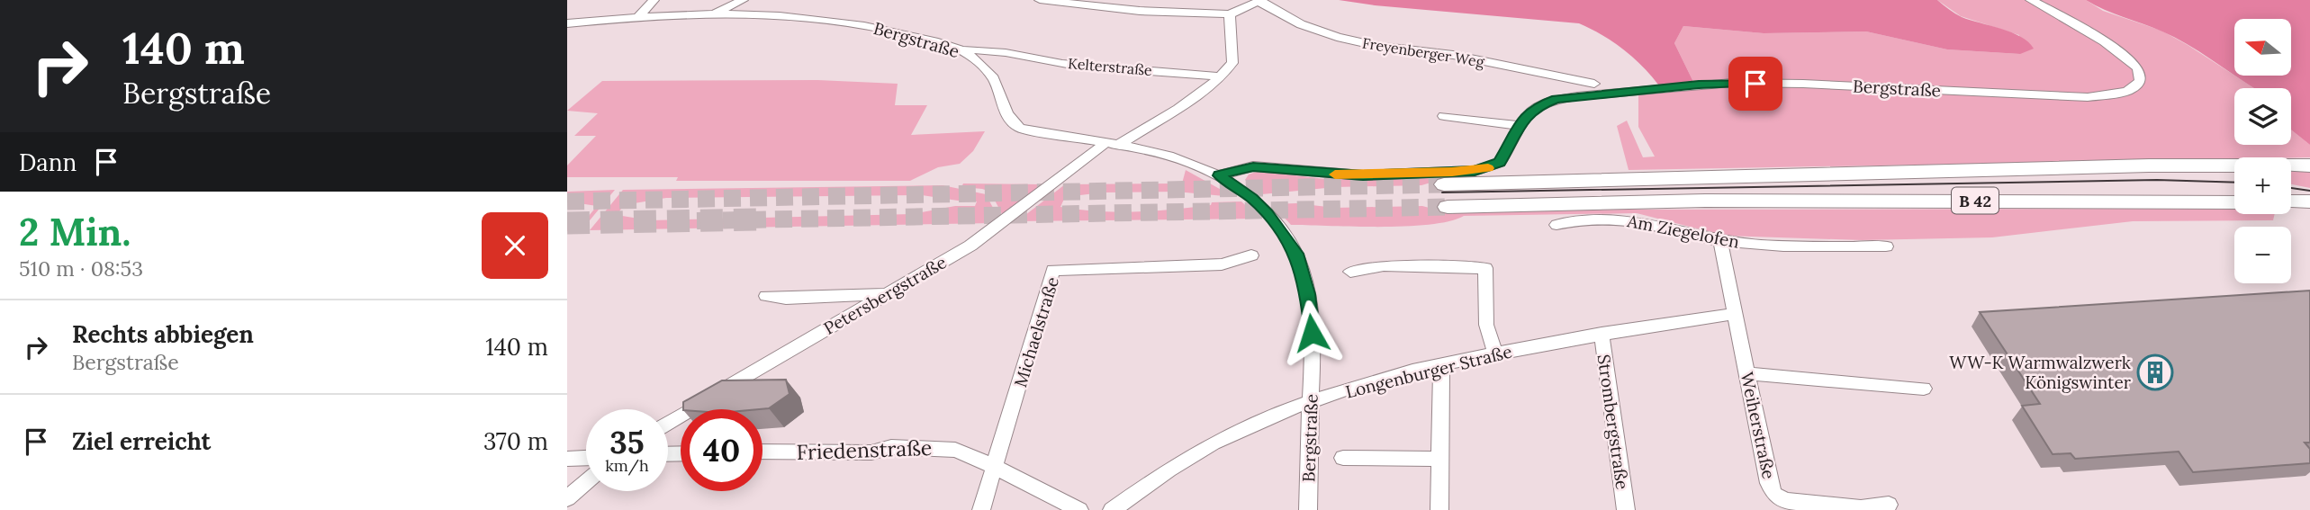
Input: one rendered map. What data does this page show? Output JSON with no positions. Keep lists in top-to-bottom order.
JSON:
{
  "streets": {
    "highway": ["B 42"],
    "street": [
      "Bergstraße",
      "Freyenberger Weg",
      "Kelterstraße",
      "Am Ziegelofen",
      "Petersbergstraße",
      "Michaelstraße",
      "Longenburger Straße",
      "Strombergstraße",
      "Weiherstraße",
      "Friedenstraße"
    ]
  },
  "crossings": [
    ["Bergstraße", "Kelterstraße"],
    ["Bergstraße", "Petersbergstraße"],
    ["Bergstraße", "Longenburger Straße"],
    ["Kelterstraße", "Petersbergstraße"],
    ["Am Ziegelofen", "Weiherstraße"],
    ["Michaelstraße", "Friedenstraße"],
    ["Longenburger Straße", "Strombergstraße"],
    ["Longenburger Straße", "Weiherstraße"]
  ],
  "places": {
    "building": ["WW-K Warmwalzwerk Königswinter"]
  },
  "north": "left",
  "page": {
    "turn": ["140 m", "Bergstraße"],
    "map_buttons": ["+", "−"],
    "then": "Dann",
    "heading": ["2 Min.", "510 m · 08:53"],
    "list": [
      {
        "name": "Rechts abbiegen",
        "note": "Bergstraße",
        "value": "140 m"
      },
      {
        "name": "Ziel erreicht",
        "value": "370 m"
      }
    ],
    "speed": "35 km/h",
    "limit": "40"
  }
}
